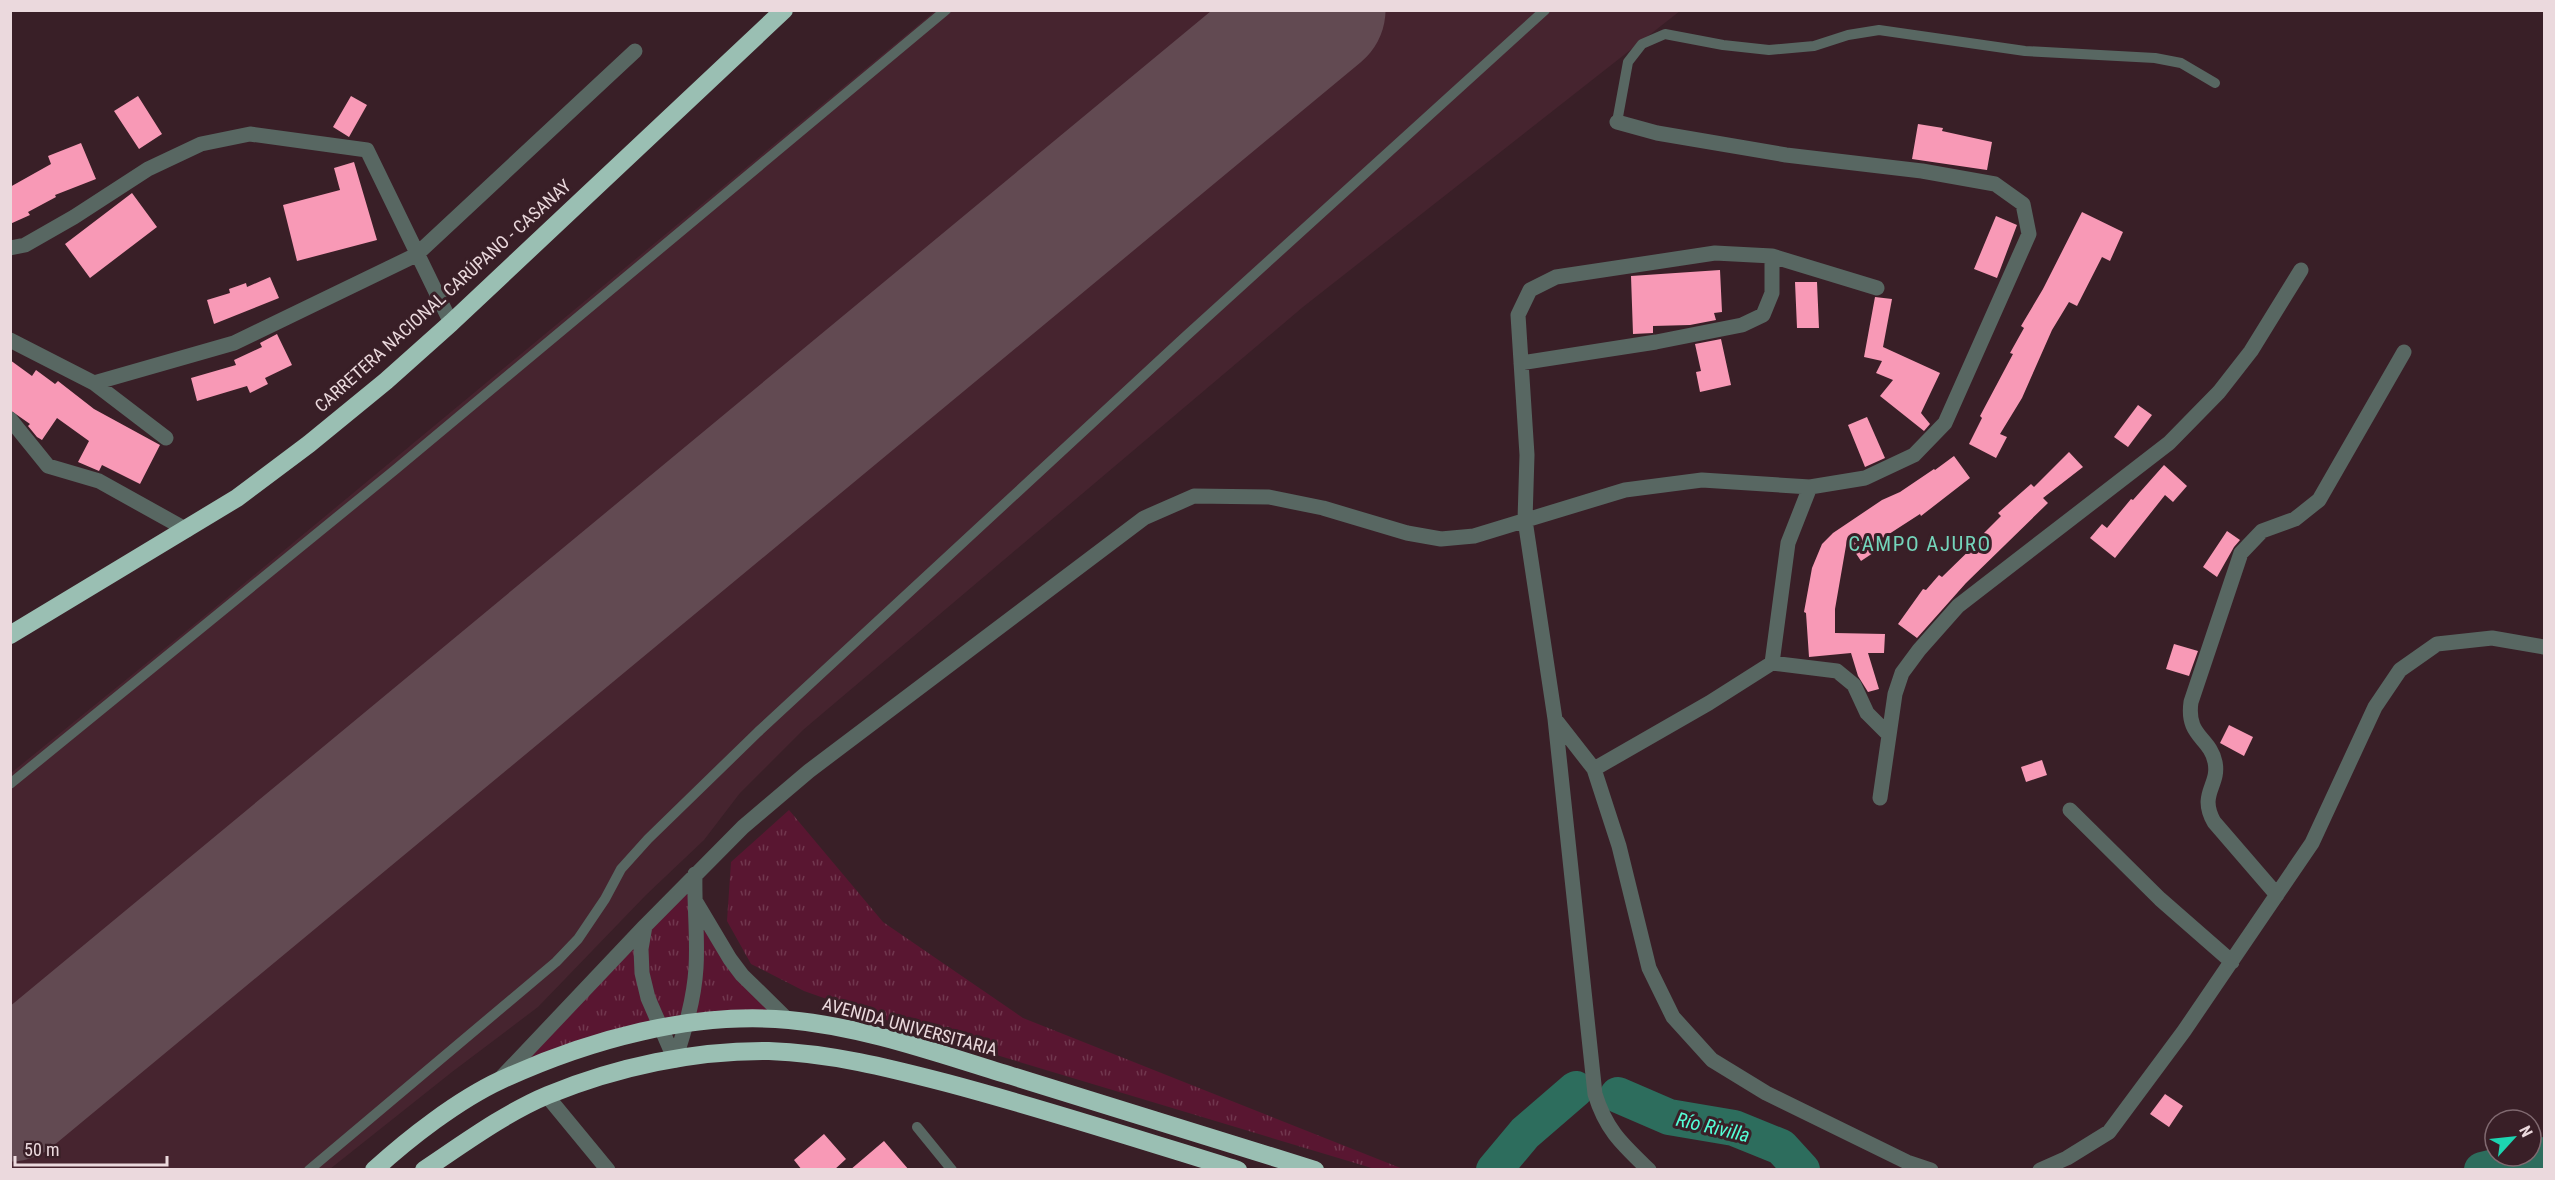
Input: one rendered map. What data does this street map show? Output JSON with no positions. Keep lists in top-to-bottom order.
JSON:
{
  "streets": {
    "highway": ["CARRETERA NACIONAL CARÚPANO - CASANAY", "AVENIDA UNIVERSITARIA"]
  },
  "districts": ["CAMPO AJURO"],
  "water": ["Río Rivilla"],
  "scale_bar": "50 m",
  "north": "top right"
}
